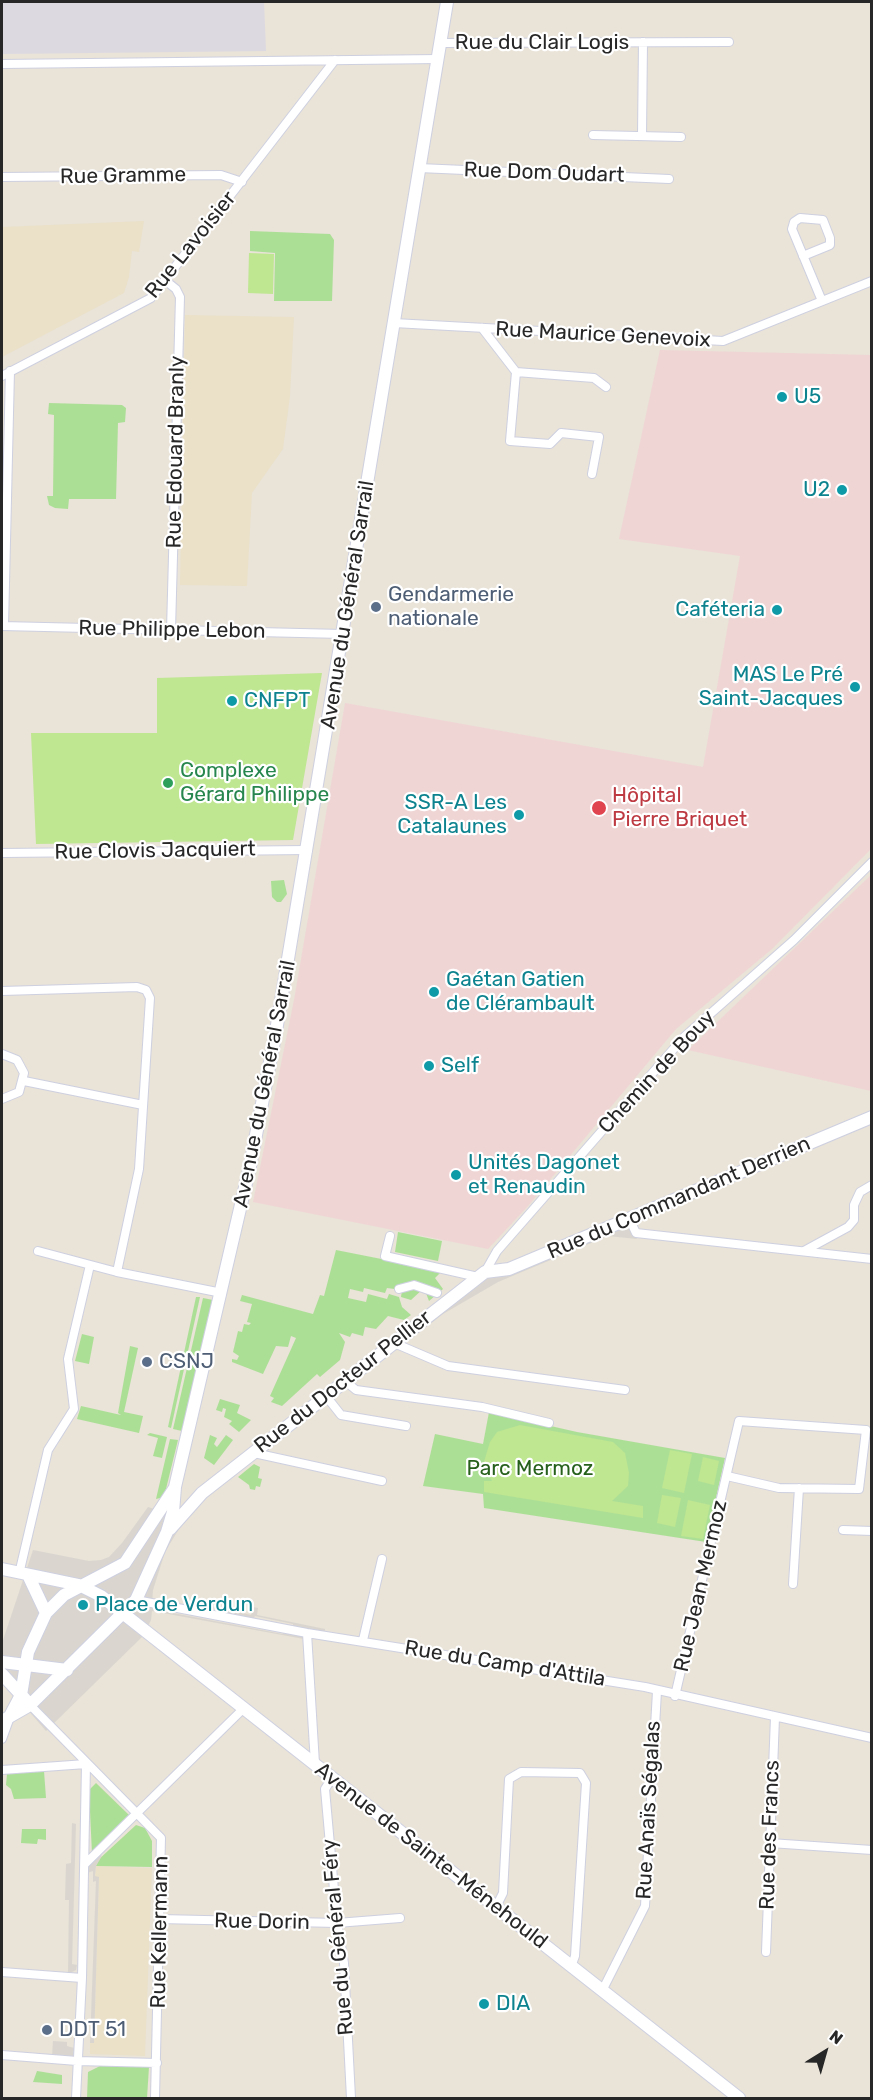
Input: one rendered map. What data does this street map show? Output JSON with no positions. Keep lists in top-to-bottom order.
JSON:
{
  "streets": {
    "main road": [
      "Avenue du Général Sarrail",
      "Rue du Commandant Derrien",
      "Rue du Docteur Pellier",
      "Avenue de Sainte-Ménehould"
    ],
    "street": [
      "Rue du Clair Logis",
      "Rue Dom Oudart",
      "Rue Gramme",
      "Rue Lavoisier",
      "Rue Maurice Genevoix",
      "Rue Edouard Branly",
      "Rue Philippe Lebon",
      "Rue Clovis Jacquiert",
      "Chemin de Bouy",
      "Rue Jean Mermoz",
      "Rue du Camp d'Attila",
      "Rue Anaïs Ségalas",
      "Rue des Francs",
      "Rue Dorin",
      "Rue Kellermann",
      "Rue du Général Féry"
    ]
  },
  "crossings": [
    ["Rue du Clair Logis", "Avenue du Général Sarrail"],
    ["Rue Dom Oudart", "Avenue du Général Sarrail"],
    ["Rue Gramme", "Rue Lavoisier"],
    ["Rue Lavoisier", "Rue Edouard Branly"],
    ["Rue Maurice Genevoix", "Avenue du Général Sarrail"],
    ["Rue Edouard Branly", "Rue Philippe Lebon"],
    ["Avenue du Général Sarrail", "Rue Philippe Lebon"],
    ["Avenue du Général Sarrail", "Rue Clovis Jacquiert"],
    ["Avenue du Général Sarrail", "Rue du Docteur Pellier"],
    ["Chemin de Bouy", "Rue du Commandant Derrien"],
    ["Chemin de Bouy", "Rue du Docteur Pellier"],
    ["Rue du Commandant Derrien", "Rue du Docteur Pellier"],
    ["Rue Jean Mermoz", "Rue du Camp d'Attila"],
    ["Rue du Camp d'Attila", "Rue Anaïs Ségalas"],
    ["Rue du Camp d'Attila", "Rue des Francs"],
    ["Rue Anaïs Ségalas", "Avenue de Sainte-Ménehould"],
    ["Avenue de Sainte-Ménehould", "Rue du Général Féry"],
    ["Rue Dorin", "Rue Kellermann"],
    ["Rue Dorin", "Rue du Général Féry"]
  ],
  "parks": ["Parc Mermoz"],
  "places": [
    "U5",
    "U2",
    "Gendarmerie nationale",
    "Caféteria",
    "MAS Le Pré Saint-Jacques",
    "CNFPT",
    "Complexe Gérard Philippe",
    "Hôpital Pierre Briquet",
    "SSR-A Les Catalaunes",
    "Gaétan Gatien de Clérambault",
    "Self",
    "Unités Dagonet et Renaudin",
    "CSNJ",
    "Place de Verdun",
    "DIA",
    "DDT 51"
  ],
  "north": "top right"
}
